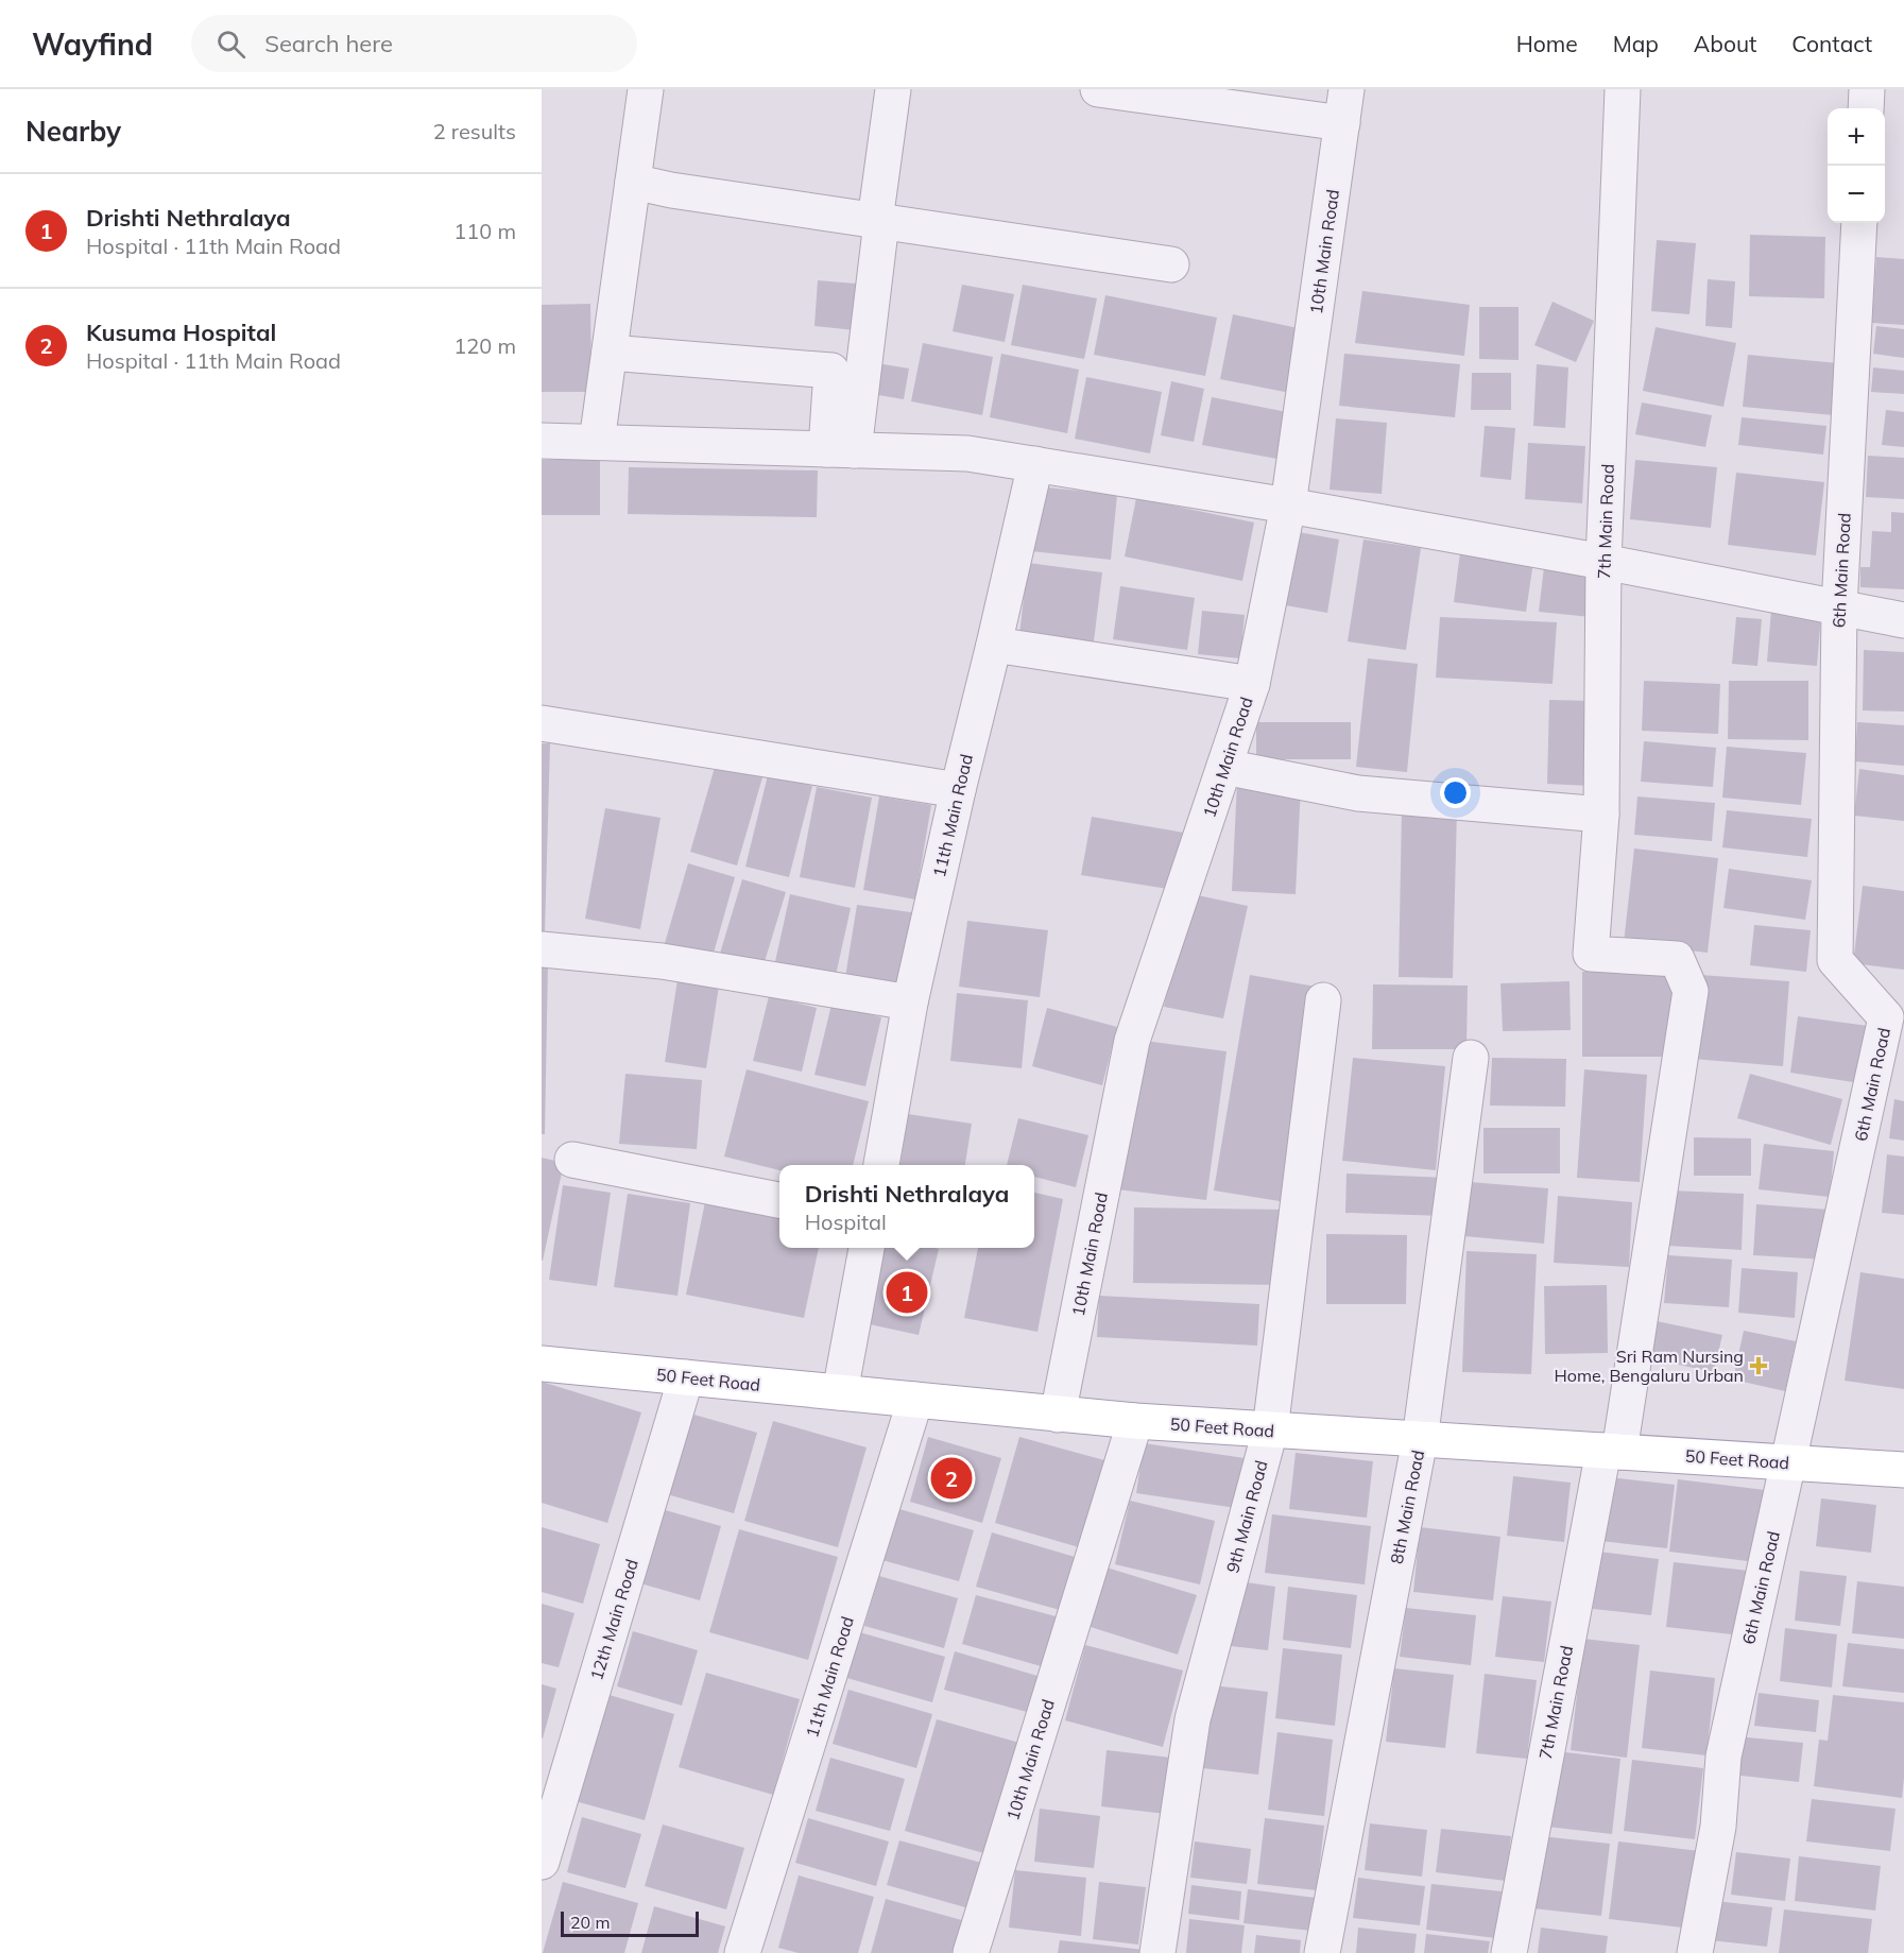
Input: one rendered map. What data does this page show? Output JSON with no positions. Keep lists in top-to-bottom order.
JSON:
{
  "streets": {
    "main road": ["50 Feet Road"],
    "street": [
      "10th Main Road",
      "7th Main Road",
      "6th Main Road",
      "11th Main Road",
      "8th Main Road",
      "9th Main Road",
      "12th Main Road"
    ]
  },
  "crossings": [
    ["10th Main Road", "50 Feet Road"],
    ["7th Main Road", "50 Feet Road"],
    ["6th Main Road", "50 Feet Road"],
    ["11th Main Road", "50 Feet Road"],
    ["50 Feet Road", "8th Main Road"],
    ["50 Feet Road", "9th Main Road"],
    ["50 Feet Road", "12th Main Road"]
  ],
  "places": {
    "health": ["Sri Ram Nursing Home, Bengaluru Urban"]
  },
  "scale_bar": "20 m",
  "page": {
    "header": "Wayfind",
    "search": "Search here",
    "nav": [
      "Home",
      "Map",
      "About",
      "Contact"
    ],
    "heading": ["Nearby", "2 results"],
    "map_buttons": ["+", "−"],
    "list": [
      {
        "mark": "1",
        "name": "Drishti Nethralaya",
        "note": "Hospital · 11th Main Road",
        "value": "110 m"
      },
      {
        "mark": "2",
        "name": "Kusuma Hospital",
        "note": "Hospital · 11th Main Road",
        "value": "120 m"
      }
    ],
    "popup": ["Drishti Nethralaya", "Hospital"],
    "pins": ["1", "2"],
    "scale": "20 m"
  }
}
